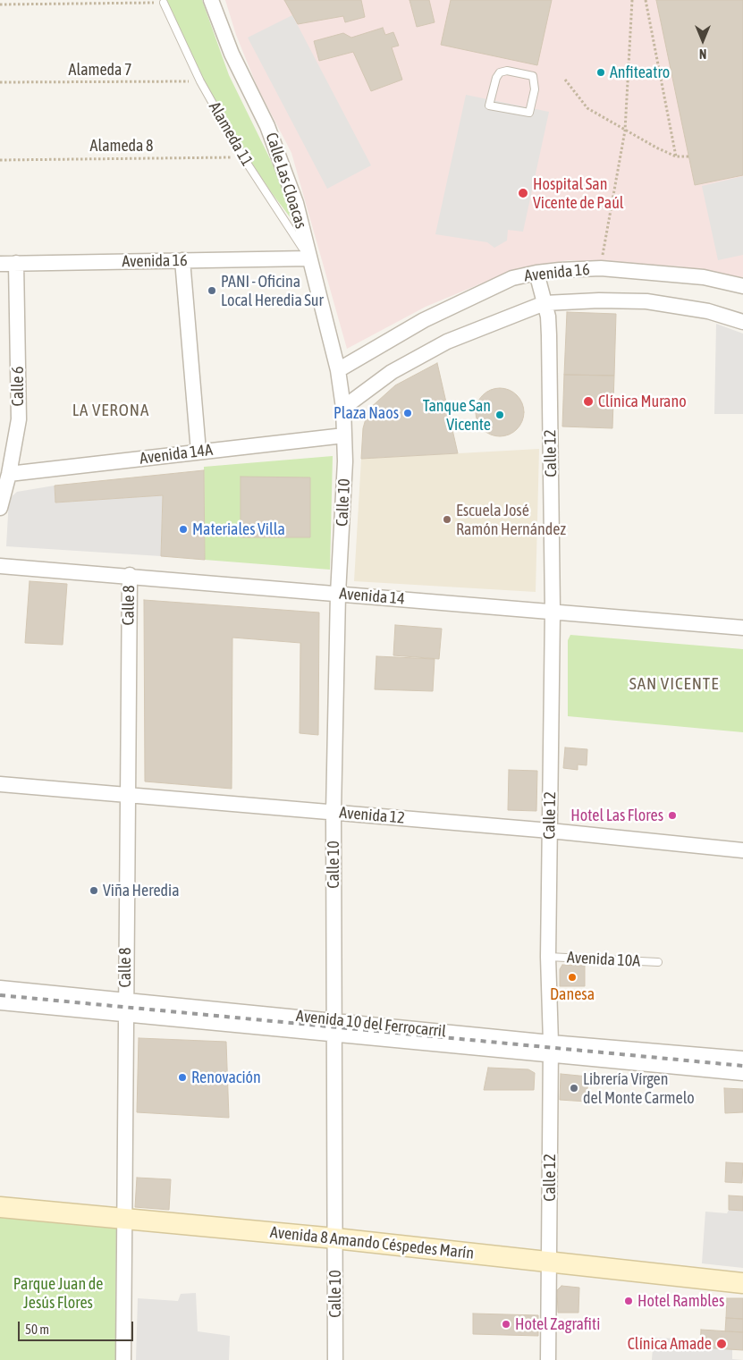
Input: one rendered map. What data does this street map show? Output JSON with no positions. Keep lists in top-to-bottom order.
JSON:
{
  "streets": {
    "street": [
      "Calle Las Cloacas",
      "Avenida 16",
      "Calle 6",
      "Calle 12",
      "Avenida 14A",
      "Calle 10",
      "Avenida 14",
      "Calle 8",
      "Avenida 12",
      "Avenida 10 del Ferrocarril",
      "Avenida 8 Amando Céspedes Marín"
    ],
    "lane": ["Alameda 11", "Avenida 10A"],
    "path": ["Alameda 7", "Alameda 8"]
  },
  "crossings": [
    ["Alameda 7", "Alameda 11"],
    ["Alameda 11", "Alameda 8"],
    ["Alameda 11", "Calle Las Cloacas"],
    ["Alameda 11", "Avenida 16"],
    ["Calle Las Cloacas", "Avenida 16"],
    ["Calle Las Cloacas", "Calle 10"],
    ["Avenida 16", "Calle 6"],
    ["Avenida 16", "Calle 12"],
    ["Avenida 16", "Calle 10"],
    ["Calle 6", "Avenida 14A"],
    ["Calle 12", "Avenida 14"],
    ["Calle 12", "Avenida 12"],
    ["Calle 12", "Avenida 10A"],
    ["Calle 12", "Avenida 10 del Ferrocarril"],
    ["Calle 12", "Avenida 8 Amando Céspedes Marín"],
    ["Avenida 14A", "Calle 10"],
    ["Calle 10", "Avenida 14"],
    ["Calle 10", "Avenida 12"],
    ["Calle 10", "Avenida 10 del Ferrocarril"],
    ["Calle 10", "Avenida 8 Amando Céspedes Marín"],
    ["Avenida 14", "Calle 8"],
    ["Calle 8", "Avenida 12"],
    ["Calle 8", "Avenida 10 del Ferrocarril"],
    ["Calle 8", "Avenida 8 Amando Céspedes Marín"]
  ],
  "districts": ["LA VERONA", "SAN VICENTE"],
  "parks": ["Parque Juan de Jesús Flores"],
  "places": [
    "Anfiteatro",
    "Hospital San Vicente de Paúl",
    "PANI - Oficina Local Heredia Sur",
    "Clínica Murano",
    "Plaza Naos",
    "Tanque San Vicente",
    "Escuela José Ramón Hernández",
    "Materiales Villa",
    "Hotel Las Flores",
    "Viña Heredia",
    "Danesa",
    "Renovación",
    "Librería Vírgen del Monte Carmelo",
    "Hotel Rambles",
    "Hotel Zagrafiti",
    "Clínica Amade"
  ],
  "scale_bar": "50 m",
  "north": "bottom"
}
